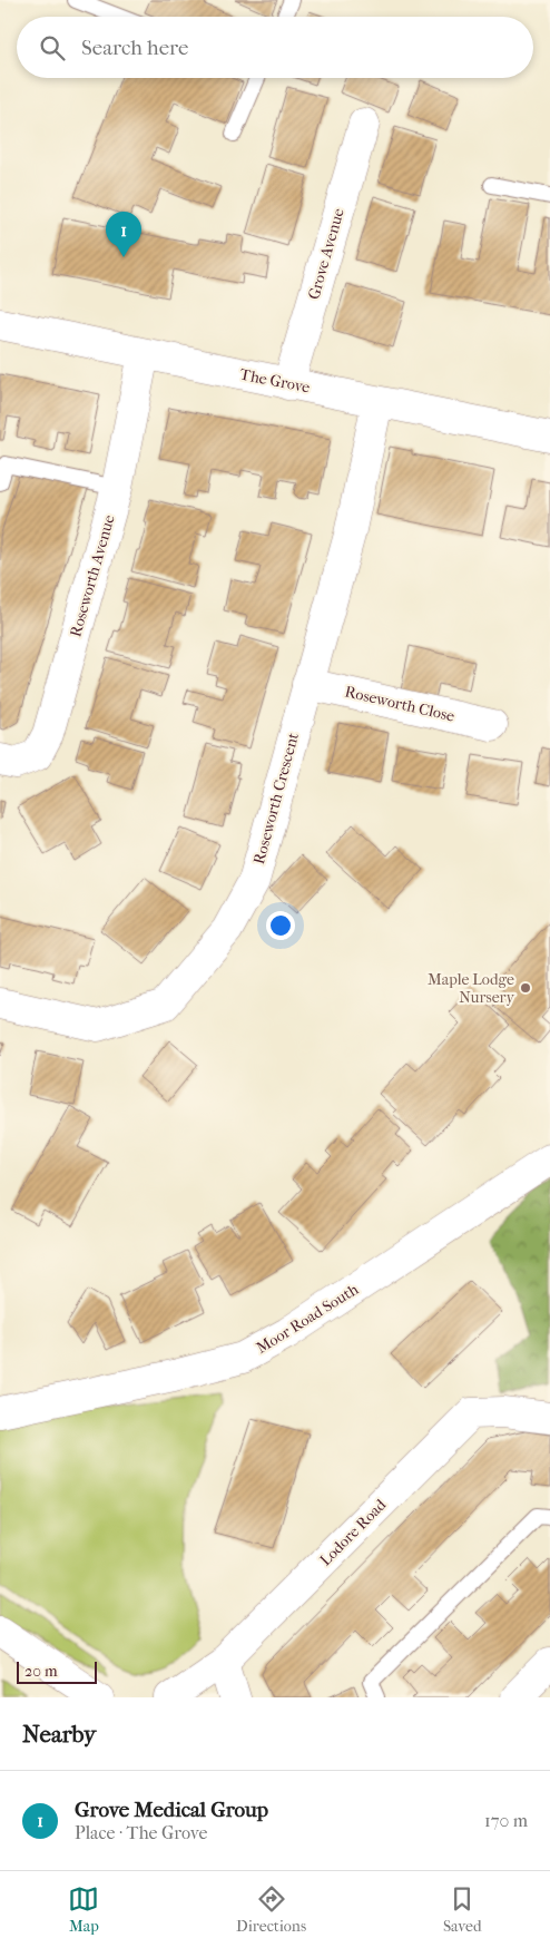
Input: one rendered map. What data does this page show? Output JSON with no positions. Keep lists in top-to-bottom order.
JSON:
{
  "streets": {
    "street": [
      "Grove Avenue",
      "The Grove",
      "Roseworth Avenue",
      "Roseworth Close",
      "Roseworth Crescent",
      "Moor Road South",
      "Lodore Road"
    ]
  },
  "crossings": [
    ["Grove Avenue", "The Grove"],
    ["The Grove", "Roseworth Avenue"],
    ["The Grove", "Roseworth Crescent"],
    ["Roseworth Close", "Roseworth Crescent"]
  ],
  "places": ["Maple Lodge Nursery"],
  "scale_bar": "20 m",
  "page": {
    "search": "Search here",
    "pins": "1",
    "scale": "20 m",
    "heading": "Nearby",
    "list": [
      {
        "mark": "1",
        "name": "Grove Medical Group",
        "note": "Place · The Grove",
        "value": "170 m"
      }
    ],
    "nav": ["Map", "Directions", "Saved"]
  }
}
